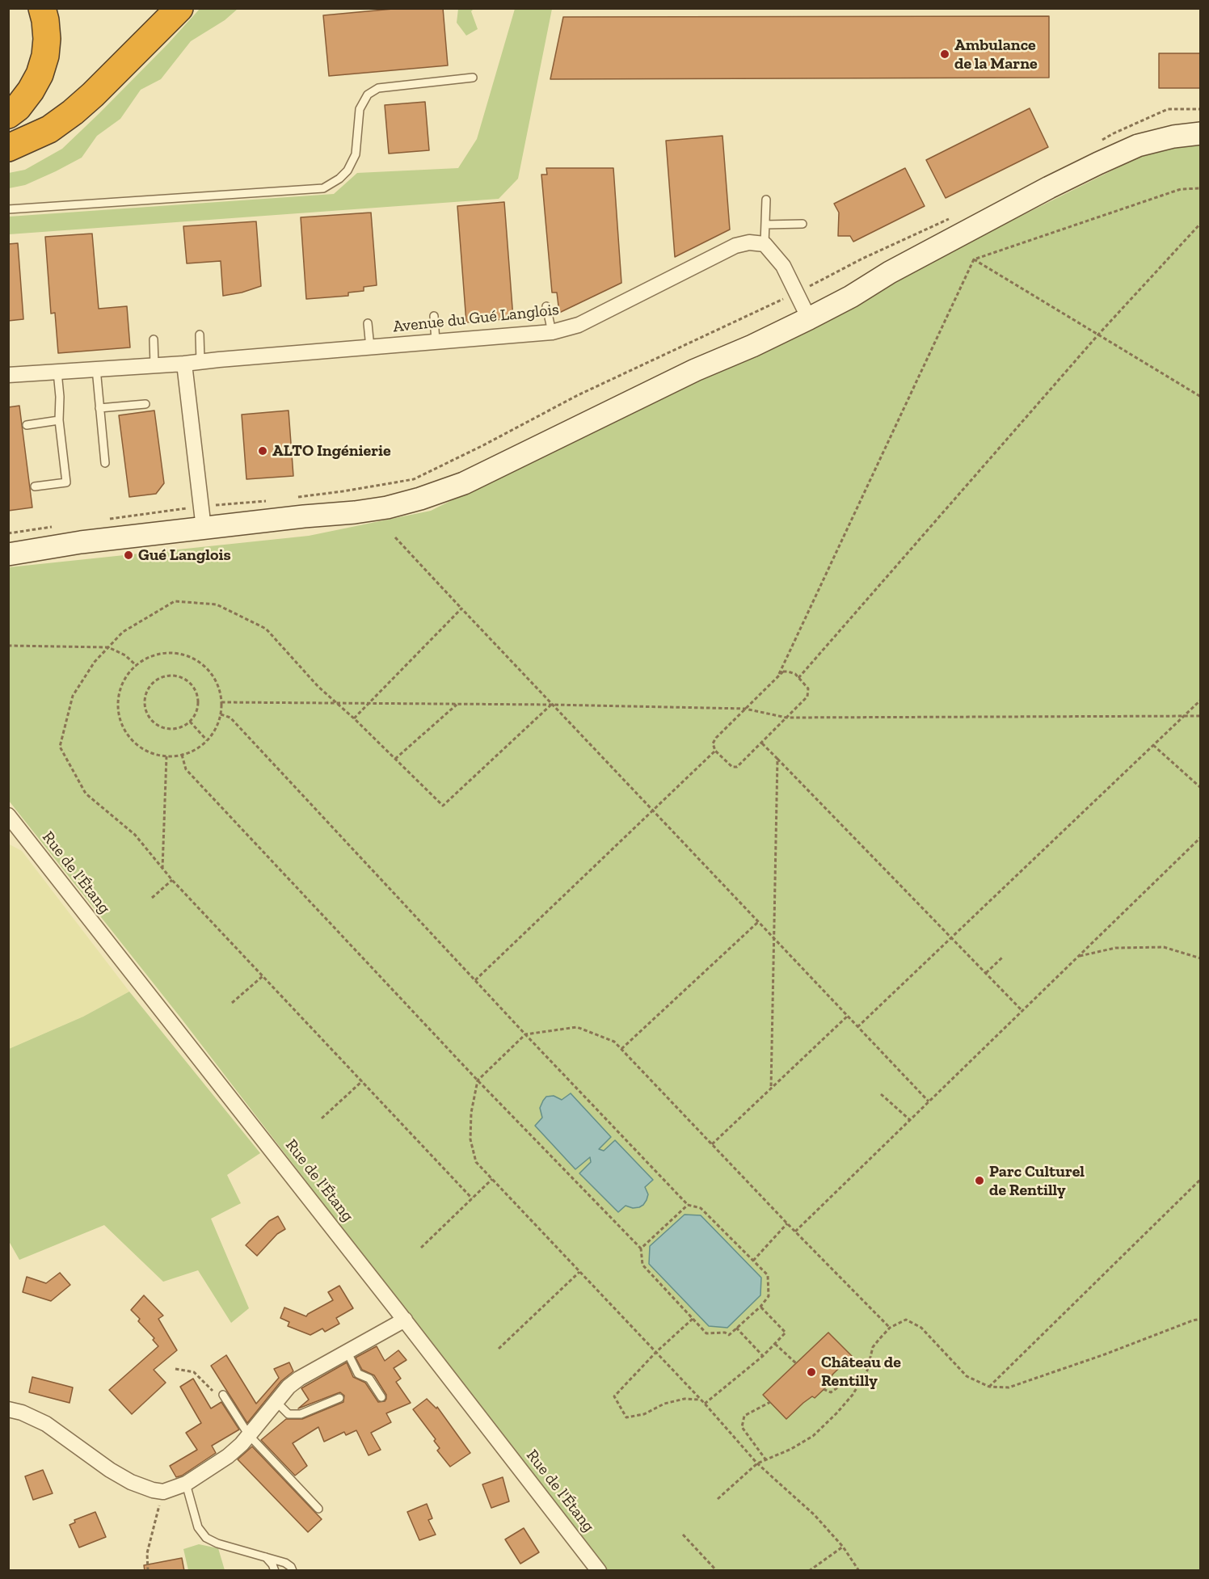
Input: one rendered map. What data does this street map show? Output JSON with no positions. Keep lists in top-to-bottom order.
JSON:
{
  "streets": {
    "street": ["Avenue du Gué Langlois", "Rue de l'Étang"]
  },
  "places": [
    "Ambulance de la Marne",
    "ALTO Ingénierie",
    "Gué Langlois",
    "Parc Culturel de Rentilly",
    "Château de Rentilly"
  ]
}
